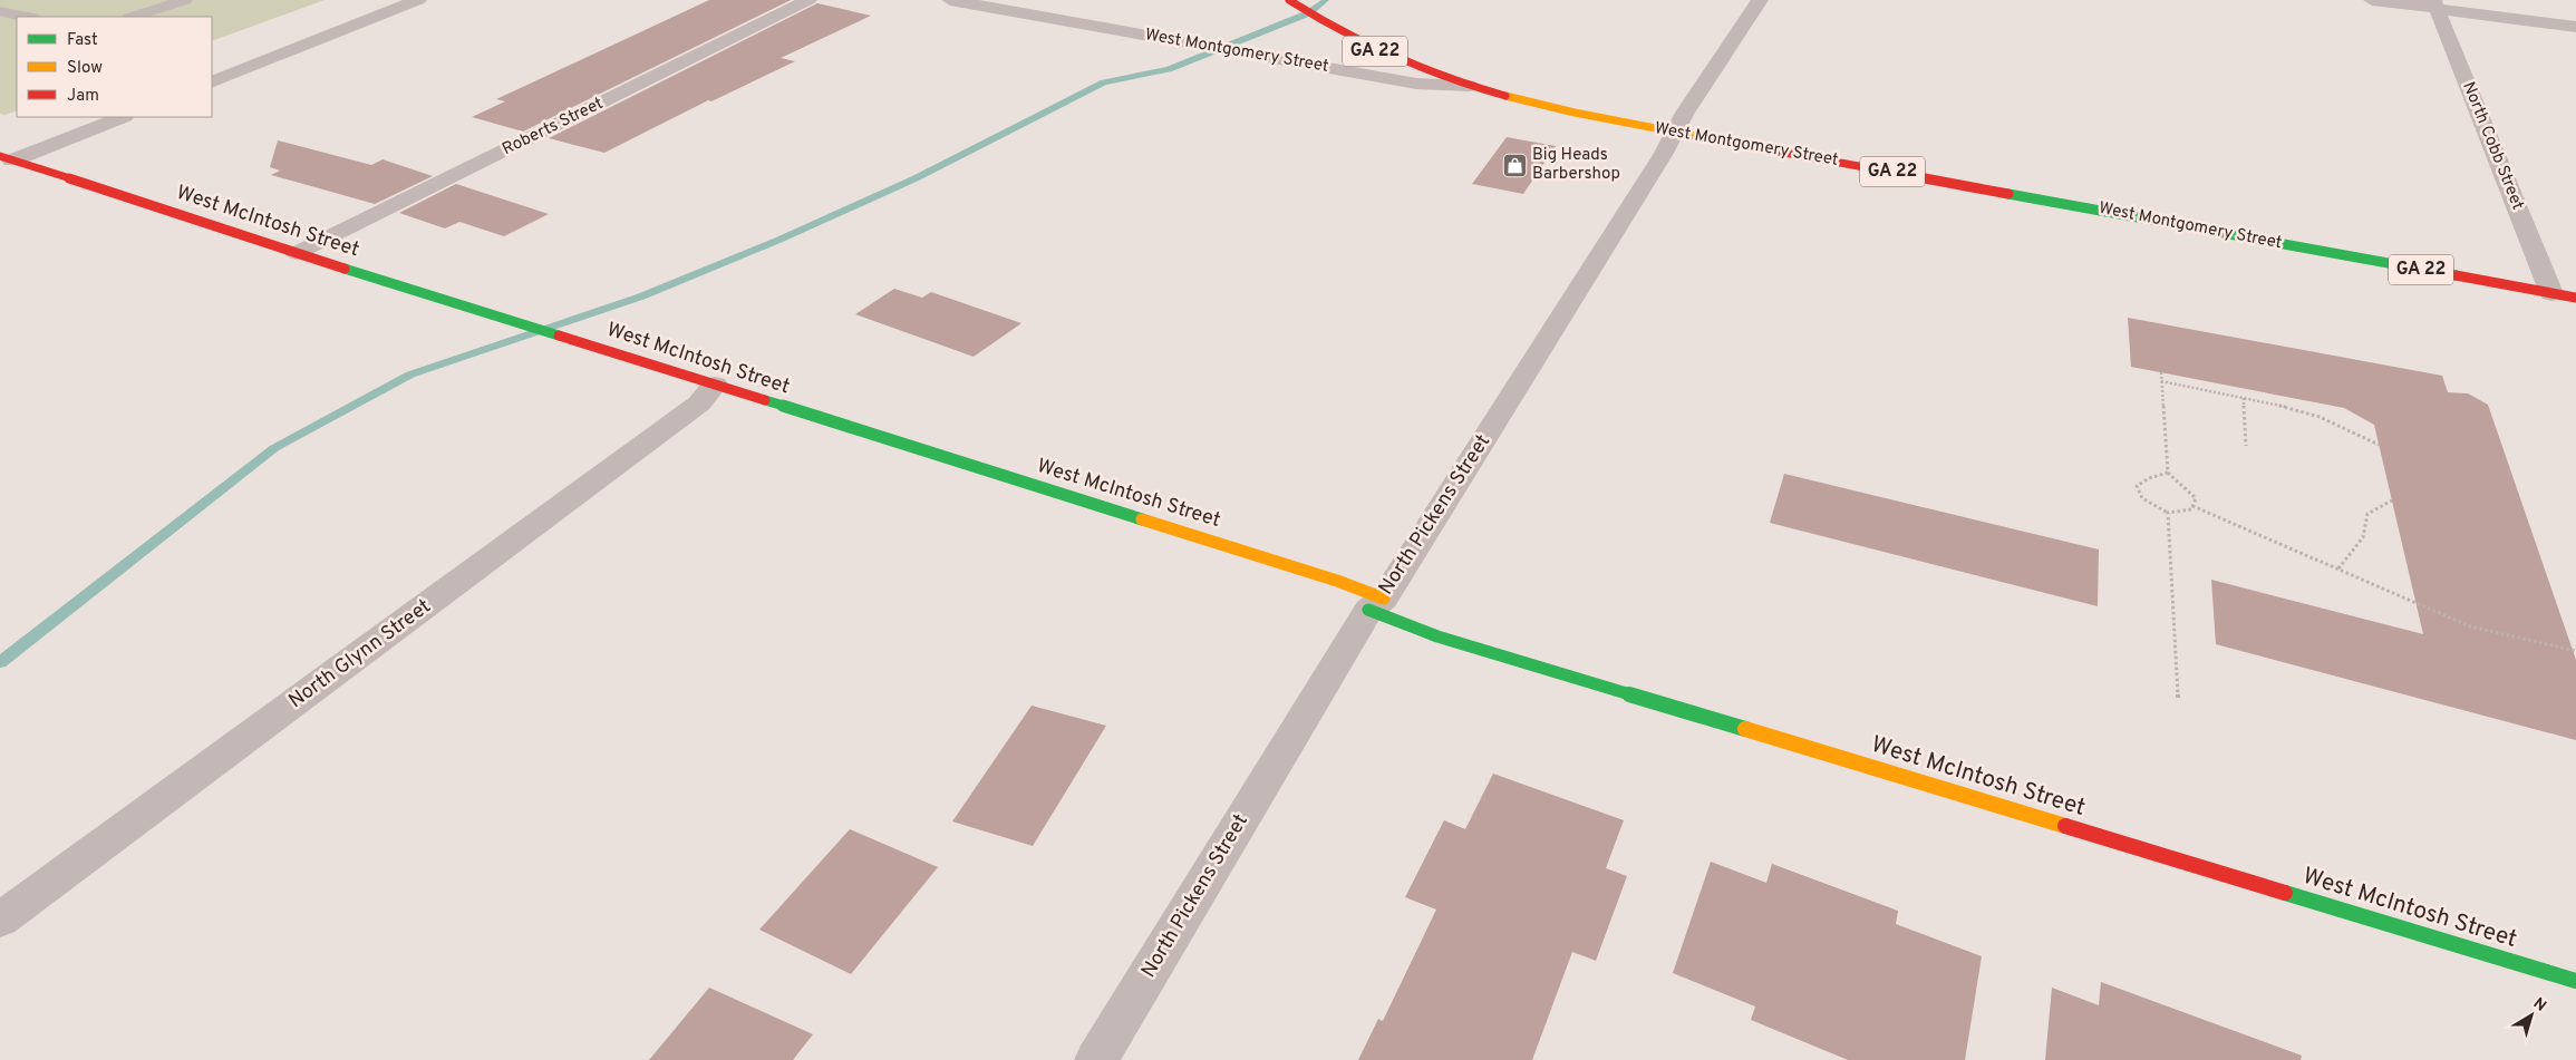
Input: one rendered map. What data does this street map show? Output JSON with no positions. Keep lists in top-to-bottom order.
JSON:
{
  "streets": {
    "street": [
      "West Montgomery Street",
      "GA 22",
      "Roberts Street",
      "North Cobb Street",
      "West McIntosh Street",
      "North Pickens Street",
      "North Glynn Street"
    ]
  },
  "crossings": [
    ["West Montgomery Street", "GA 22"],
    ["West Montgomery Street", "North Cobb Street"],
    ["West Montgomery Street", "North Pickens Street"],
    ["Roberts Street", "West McIntosh Street"],
    ["West McIntosh Street", "North Pickens Street"],
    ["West McIntosh Street", "North Glynn Street"]
  ],
  "places": {
    "shop": ["Big Heads Barbershop"]
  },
  "legend": ["Fast", "Slow", "Jam"],
  "north": "top right"
}
